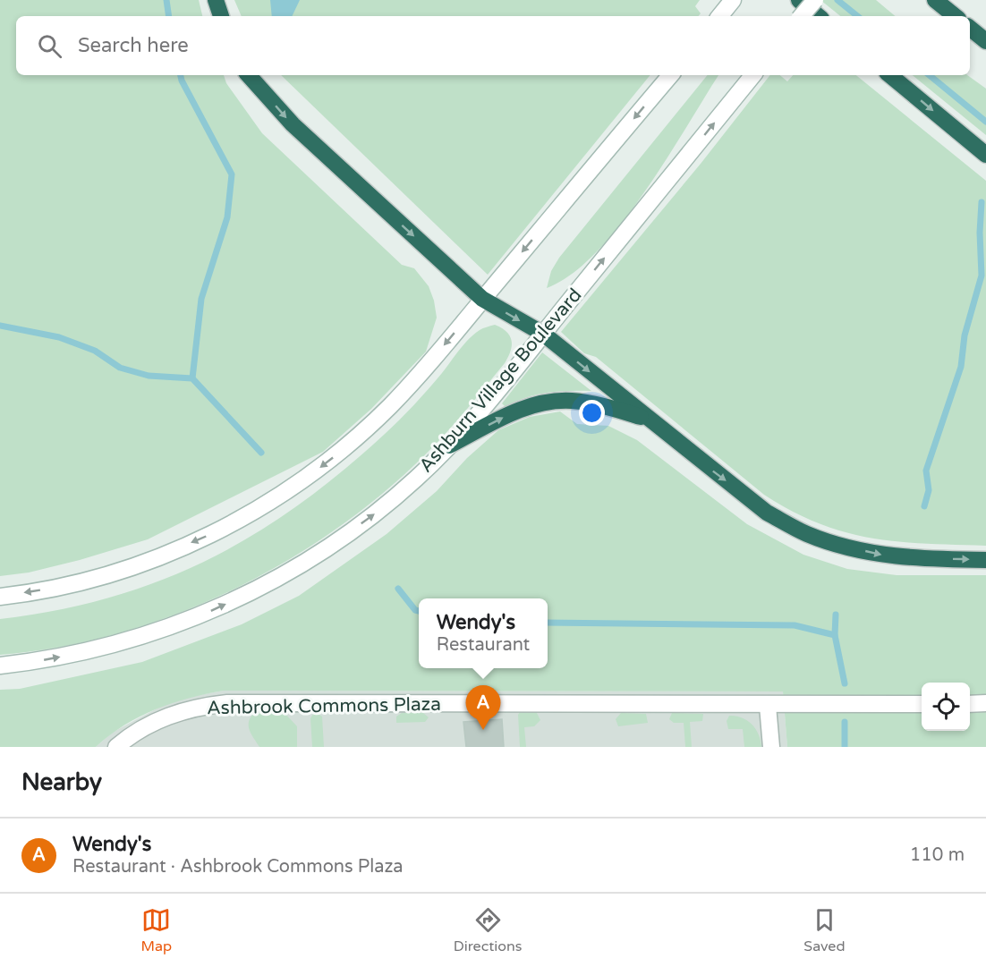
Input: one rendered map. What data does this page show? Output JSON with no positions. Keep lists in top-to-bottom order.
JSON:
{
  "streets": {
    "main road": ["Ashburn Village Boulevard", "Ashbrook Commons Plaza"]
  },
  "page": {
    "search": "Search here",
    "popup": ["Wendy's", "Restaurant"],
    "pins": "A",
    "heading": "Nearby",
    "list": [
      {
        "mark": "A",
        "name": "Wendy's",
        "note": "Restaurant · Ashbrook Commons Plaza",
        "value": "110 m"
      }
    ],
    "nav": ["Map", "Directions", "Saved"]
  }
}
